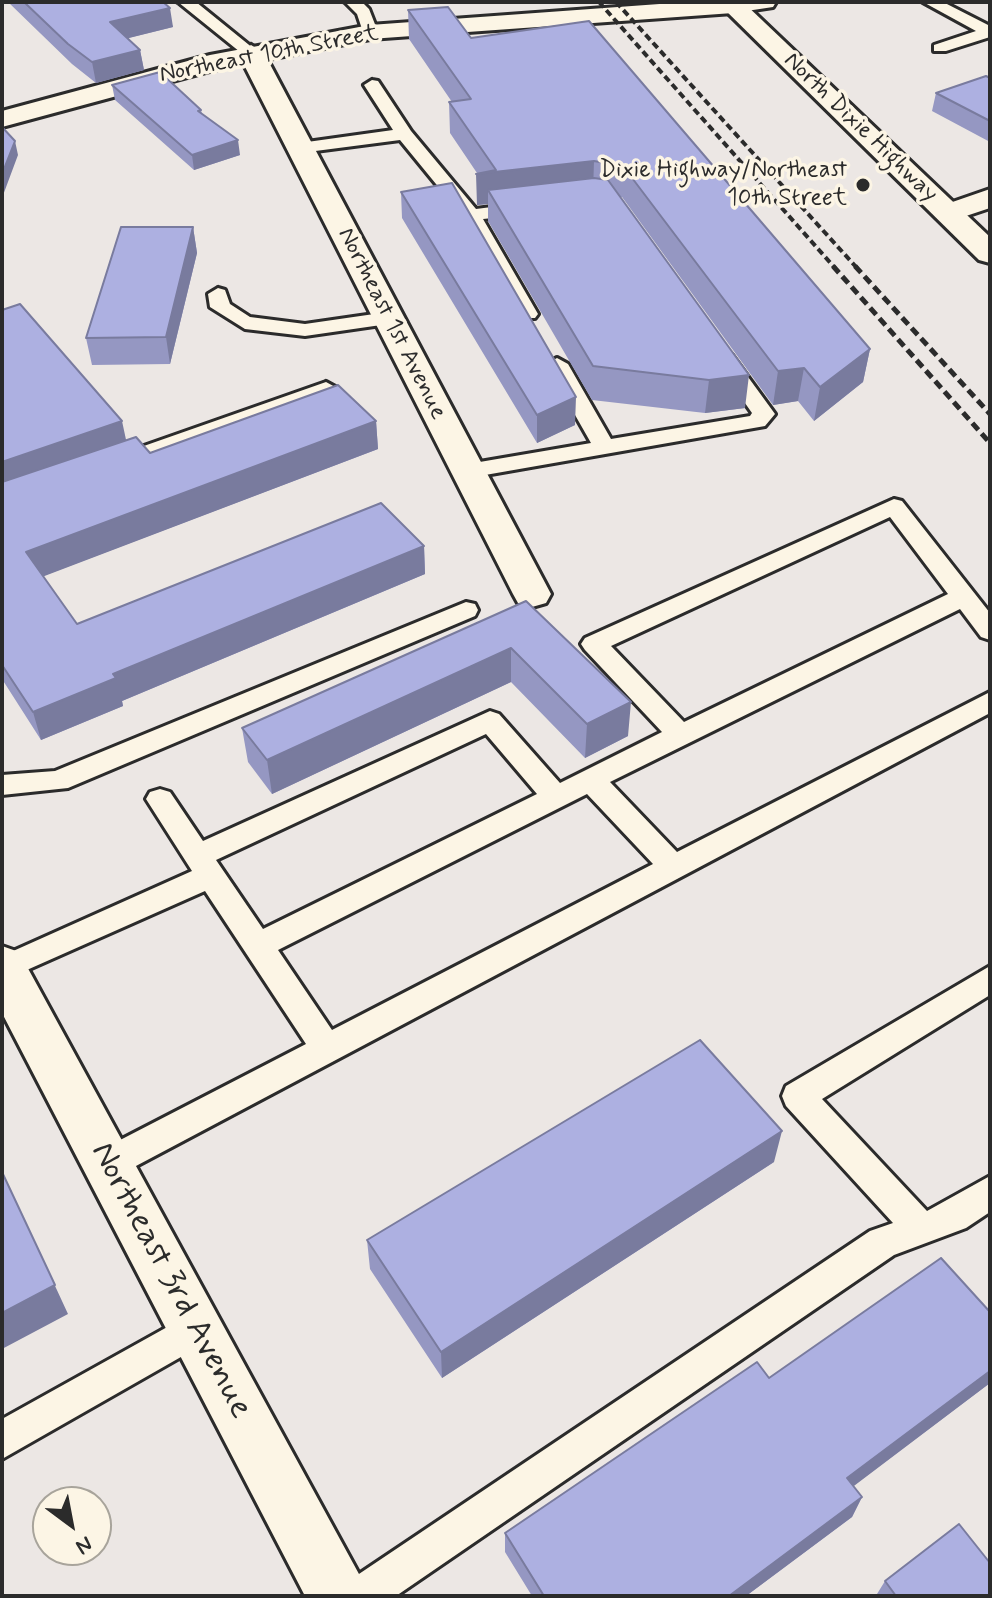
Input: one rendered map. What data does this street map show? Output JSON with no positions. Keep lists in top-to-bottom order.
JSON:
{
  "streets": {
    "street": [
      "Northeast 10th Street",
      "North Dixie Highway",
      "Northeast 1st Avenue",
      "Northeast 3rd Avenue"
    ]
  },
  "crossings": [
    ["Northeast 10th Street", "North Dixie Highway"],
    ["Northeast 10th Street", "Northeast 1st Avenue"]
  ],
  "places": ["Dixie Highway/Northeast 10th Street"],
  "north": "bottom right"
}
